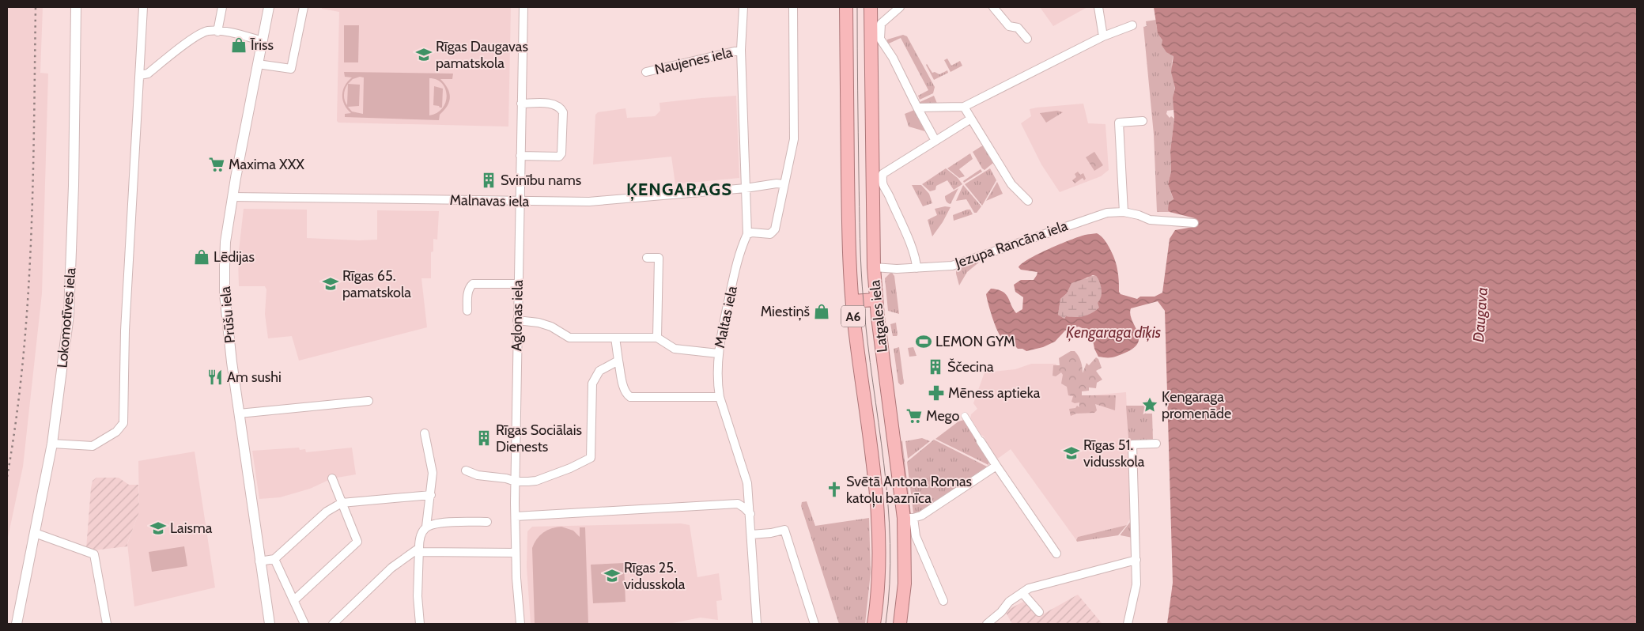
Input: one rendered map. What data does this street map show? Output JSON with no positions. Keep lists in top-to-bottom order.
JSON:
{
  "streets": {
    "highway": ["A6", "Latgales iela"],
    "street": [
      "Naujenes iela",
      "Malnavas iela",
      "Jezupa Rancāna iela",
      "Prūšu iela",
      "Aglonas iela",
      "Maltas iela",
      "Lokomotīves iela"
    ]
  },
  "crossings": [
    ["Naujenes iela", "Maltas iela"],
    ["Malnavas iela", "Prūšu iela"],
    ["Malnavas iela", "Aglonas iela"],
    ["Malnavas iela", "Maltas iela"],
    ["Jezupa Rancāna iela", "Latgales iela"]
  ],
  "districts": ["ĶENGARAGS"],
  "water": ["Daugava", "Ķengaraga dīķis"],
  "places": {
    "shop": ["Īriss", "Lēdijas", "Miestiņš"],
    "school or university": [
      "Rīgas Daugavas pamatskola",
      "Rīgas 65. pamatskola",
      "Rīgas 51. vidusskola",
      "Laisma",
      "Rīgas 25. vidusskola"
    ],
    "supermarket": ["Maxima XXX", "Mego"],
    "building": ["Svinību nams", "Ščecina", "Rīgas Sociālais Dienests"],
    "sports": ["LEMON GYM"],
    "restaurant": ["Am sushi"],
    "pharmacy": ["Mēness aptieka"],
    "place": ["Ķengaraga promenāde"],
    "church": ["Svētā Antona Romas katoļu baznīca"]
  }
}
